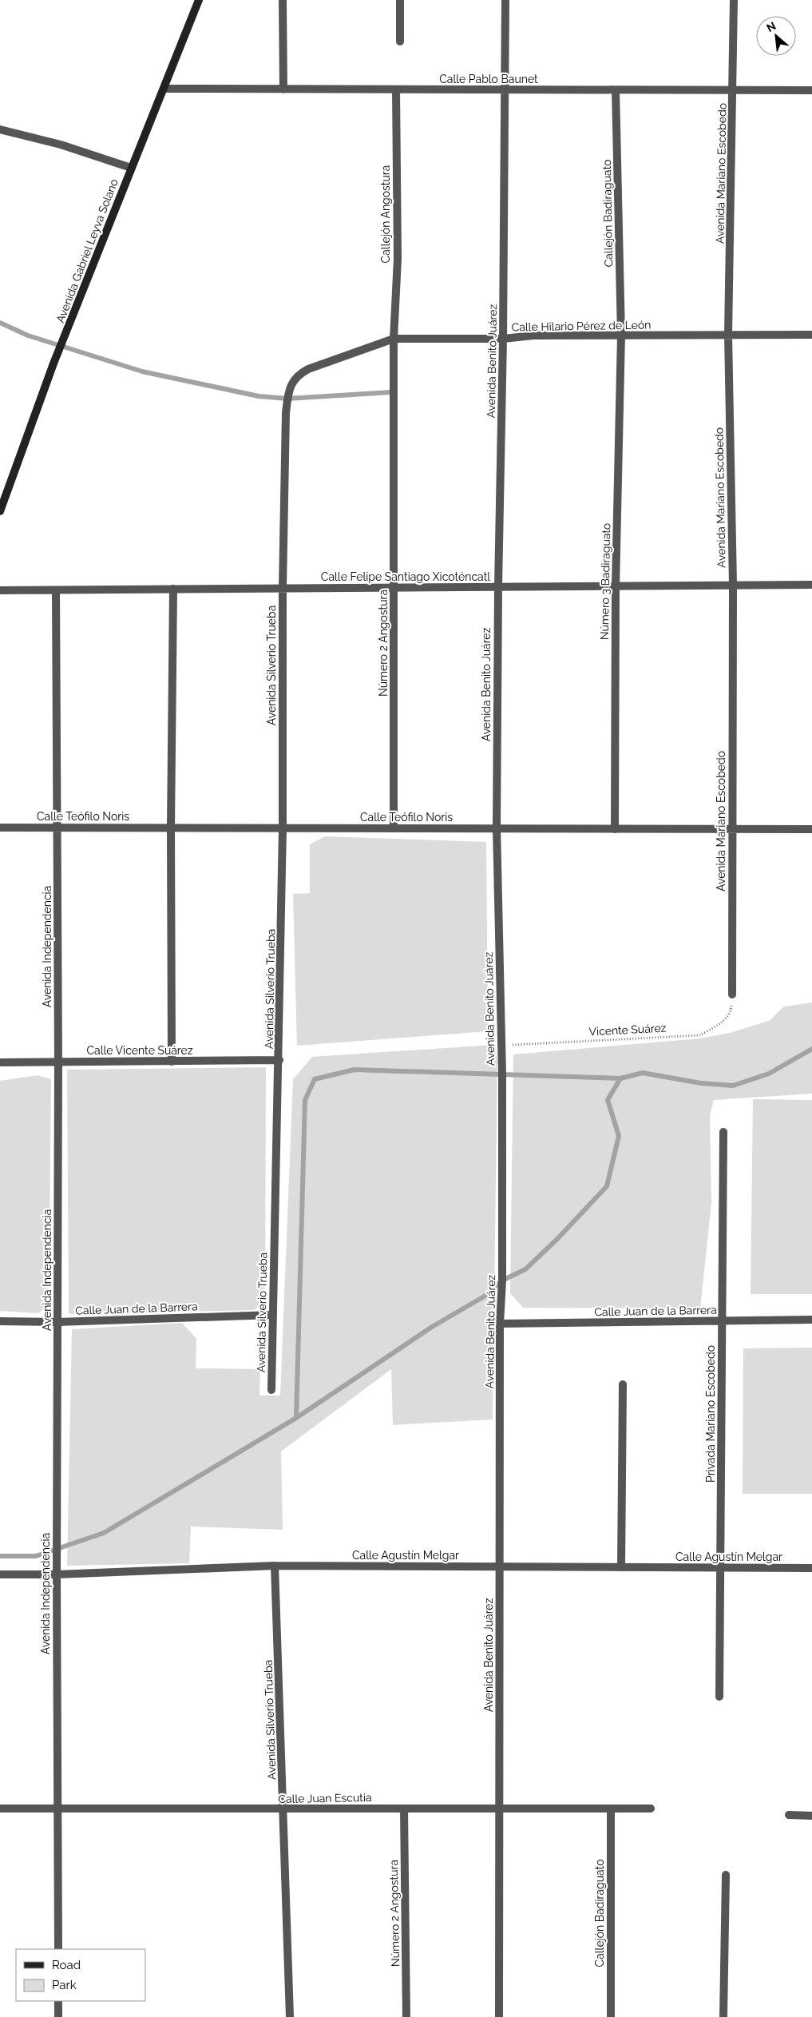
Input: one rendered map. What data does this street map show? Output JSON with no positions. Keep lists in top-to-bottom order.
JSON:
{
  "streets": {
    "street": [
      "Calle Pablo Baunet",
      "Avenida Mariano Escobedo",
      "Callejón Badiraguato",
      "Callejón Angostura",
      "Avenida Gabriel Leyva Solano",
      "Calle Hilario Pérez de León",
      "Avenida Benito Juárez",
      "Calle Felipe Santiago Xicoténcatl",
      "Número 3 Badiraguato",
      "Número 2 Angostura",
      "Avenida Silverio Trueba",
      "Calle Teófilo Noris",
      "Avenida Independencia",
      "Calle Vicente Suárez",
      "Calle Juan de la Barrera",
      "Privada Mariano Escobedo",
      "Calle Agustín Melgar",
      "Calle Juan Escutia"
    ],
    "path": ["Vicente Suárez"]
  },
  "crossings": [
    ["Calle Pablo Baunet", "Avenida Mariano Escobedo"],
    ["Calle Pablo Baunet", "Callejón Badiraguato"],
    ["Calle Pablo Baunet", "Callejón Angostura"],
    ["Calle Pablo Baunet", "Avenida Gabriel Leyva Solano"],
    ["Calle Pablo Baunet", "Avenida Benito Juárez"],
    ["Avenida Mariano Escobedo", "Calle Hilario Pérez de León"],
    ["Avenida Mariano Escobedo", "Calle Felipe Santiago Xicoténcatl"],
    ["Avenida Mariano Escobedo", "Calle Teófilo Noris"],
    ["Avenida Mariano Escobedo", "Vicente Suárez"],
    ["Callejón Badiraguato", "Calle Hilario Pérez de León"],
    ["Callejón Badiraguato", "Número 3 Badiraguato"],
    ["Callejón Badiraguato", "Calle Juan Escutia"],
    ["Callejón Angostura", "Calle Hilario Pérez de León"],
    ["Callejón Angostura", "Número 2 Angostura"],
    ["Calle Hilario Pérez de León", "Avenida Benito Juárez"],
    ["Calle Hilario Pérez de León", "Número 3 Badiraguato"],
    ["Calle Hilario Pérez de León", "Número 2 Angostura"],
    ["Calle Hilario Pérez de León", "Avenida Silverio Trueba"],
    ["Avenida Benito Juárez", "Calle Felipe Santiago Xicoténcatl"],
    ["Avenida Benito Juárez", "Calle Teófilo Noris"],
    ["Avenida Benito Juárez", "Vicente Suárez"],
    ["Avenida Benito Juárez", "Calle Juan de la Barrera"],
    ["Avenida Benito Juárez", "Calle Agustín Melgar"],
    ["Avenida Benito Juárez", "Calle Juan Escutia"],
    ["Calle Felipe Santiago Xicoténcatl", "Número 3 Badiraguato"],
    ["Calle Felipe Santiago Xicoténcatl", "Número 2 Angostura"],
    ["Calle Felipe Santiago Xicoténcatl", "Avenida Silverio Trueba"],
    ["Calle Felipe Santiago Xicoténcatl", "Avenida Independencia"],
    ["Número 3 Badiraguato", "Calle Teófilo Noris"],
    ["Número 2 Angostura", "Calle Teófilo Noris"],
    ["Número 2 Angostura", "Calle Juan Escutia"],
    ["Avenida Silverio Trueba", "Calle Teófilo Noris"],
    ["Avenida Silverio Trueba", "Calle Vicente Suárez"],
    ["Avenida Silverio Trueba", "Calle Juan de la Barrera"],
    ["Avenida Silverio Trueba", "Calle Agustín Melgar"],
    ["Avenida Silverio Trueba", "Calle Juan Escutia"],
    ["Calle Teófilo Noris", "Avenida Independencia"],
    ["Avenida Independencia", "Calle Vicente Suárez"],
    ["Avenida Independencia", "Calle Juan de la Barrera"],
    ["Avenida Independencia", "Calle Agustín Melgar"],
    ["Avenida Independencia", "Calle Juan Escutia"],
    ["Calle Juan de la Barrera", "Privada Mariano Escobedo"],
    ["Privada Mariano Escobedo", "Calle Agustín Melgar"]
  ],
  "legend": ["Road", "Park"],
  "north": "top left"
}
